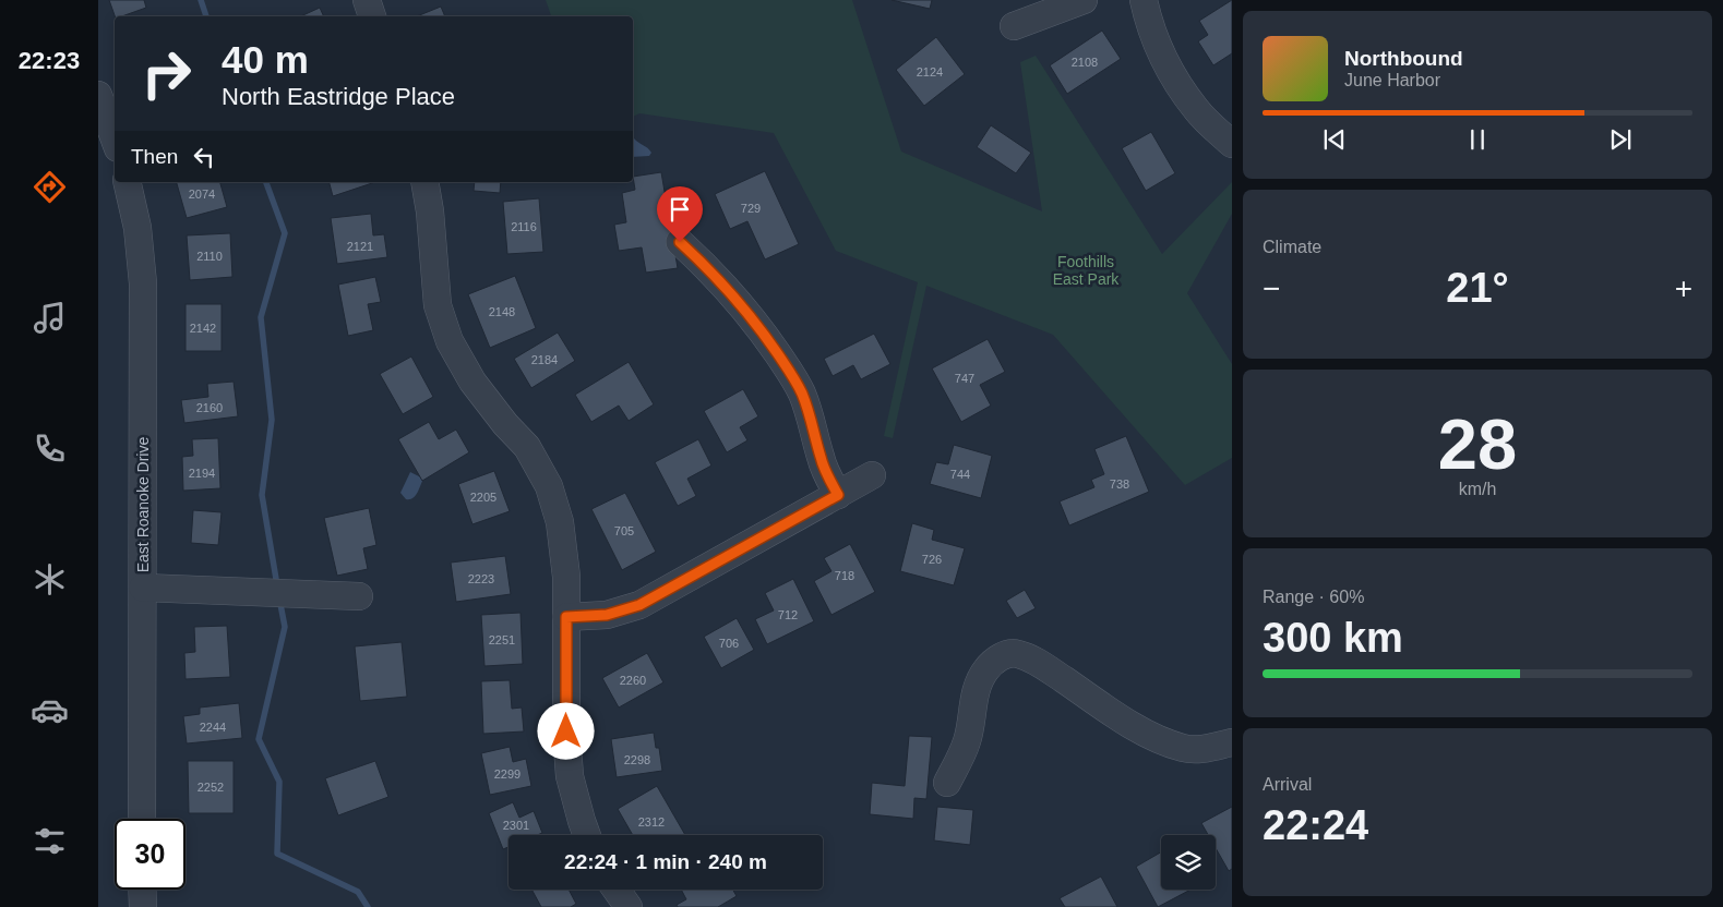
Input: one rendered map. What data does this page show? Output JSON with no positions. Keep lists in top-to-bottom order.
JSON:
{
  "streets": {
    "street": ["East Roanoke Drive"]
  },
  "parks": ["Foothills East Park"],
  "house_numbers": [
    "2108",
    "2124",
    "2074",
    "729",
    "2116",
    "2121",
    "2110",
    "2148",
    "2142",
    "2184",
    "747",
    "2160",
    "2194",
    "744",
    "738",
    "2205",
    "705",
    "726",
    "718",
    "2223",
    "712",
    "2251",
    "706",
    "2260",
    "2244",
    "2298",
    "2299",
    "2252",
    "2312",
    "2301"
  ],
  "page": {
    "tabs": "22:23",
    "turn": ["40 m", "North Eastridge Place"],
    "song": ["Northbound", "June Harbor"],
    "then": "Then",
    "tile": [
      "Climate",
      ["28", "km/h"],
      ["Range · 60%", "300 km"],
      ["Arrival", "22:24"]
    ],
    "heat": ["−", "21°", "+"],
    "limit": "30",
    "trip": "22:24 · 1 min · 240 m"
  }
}
